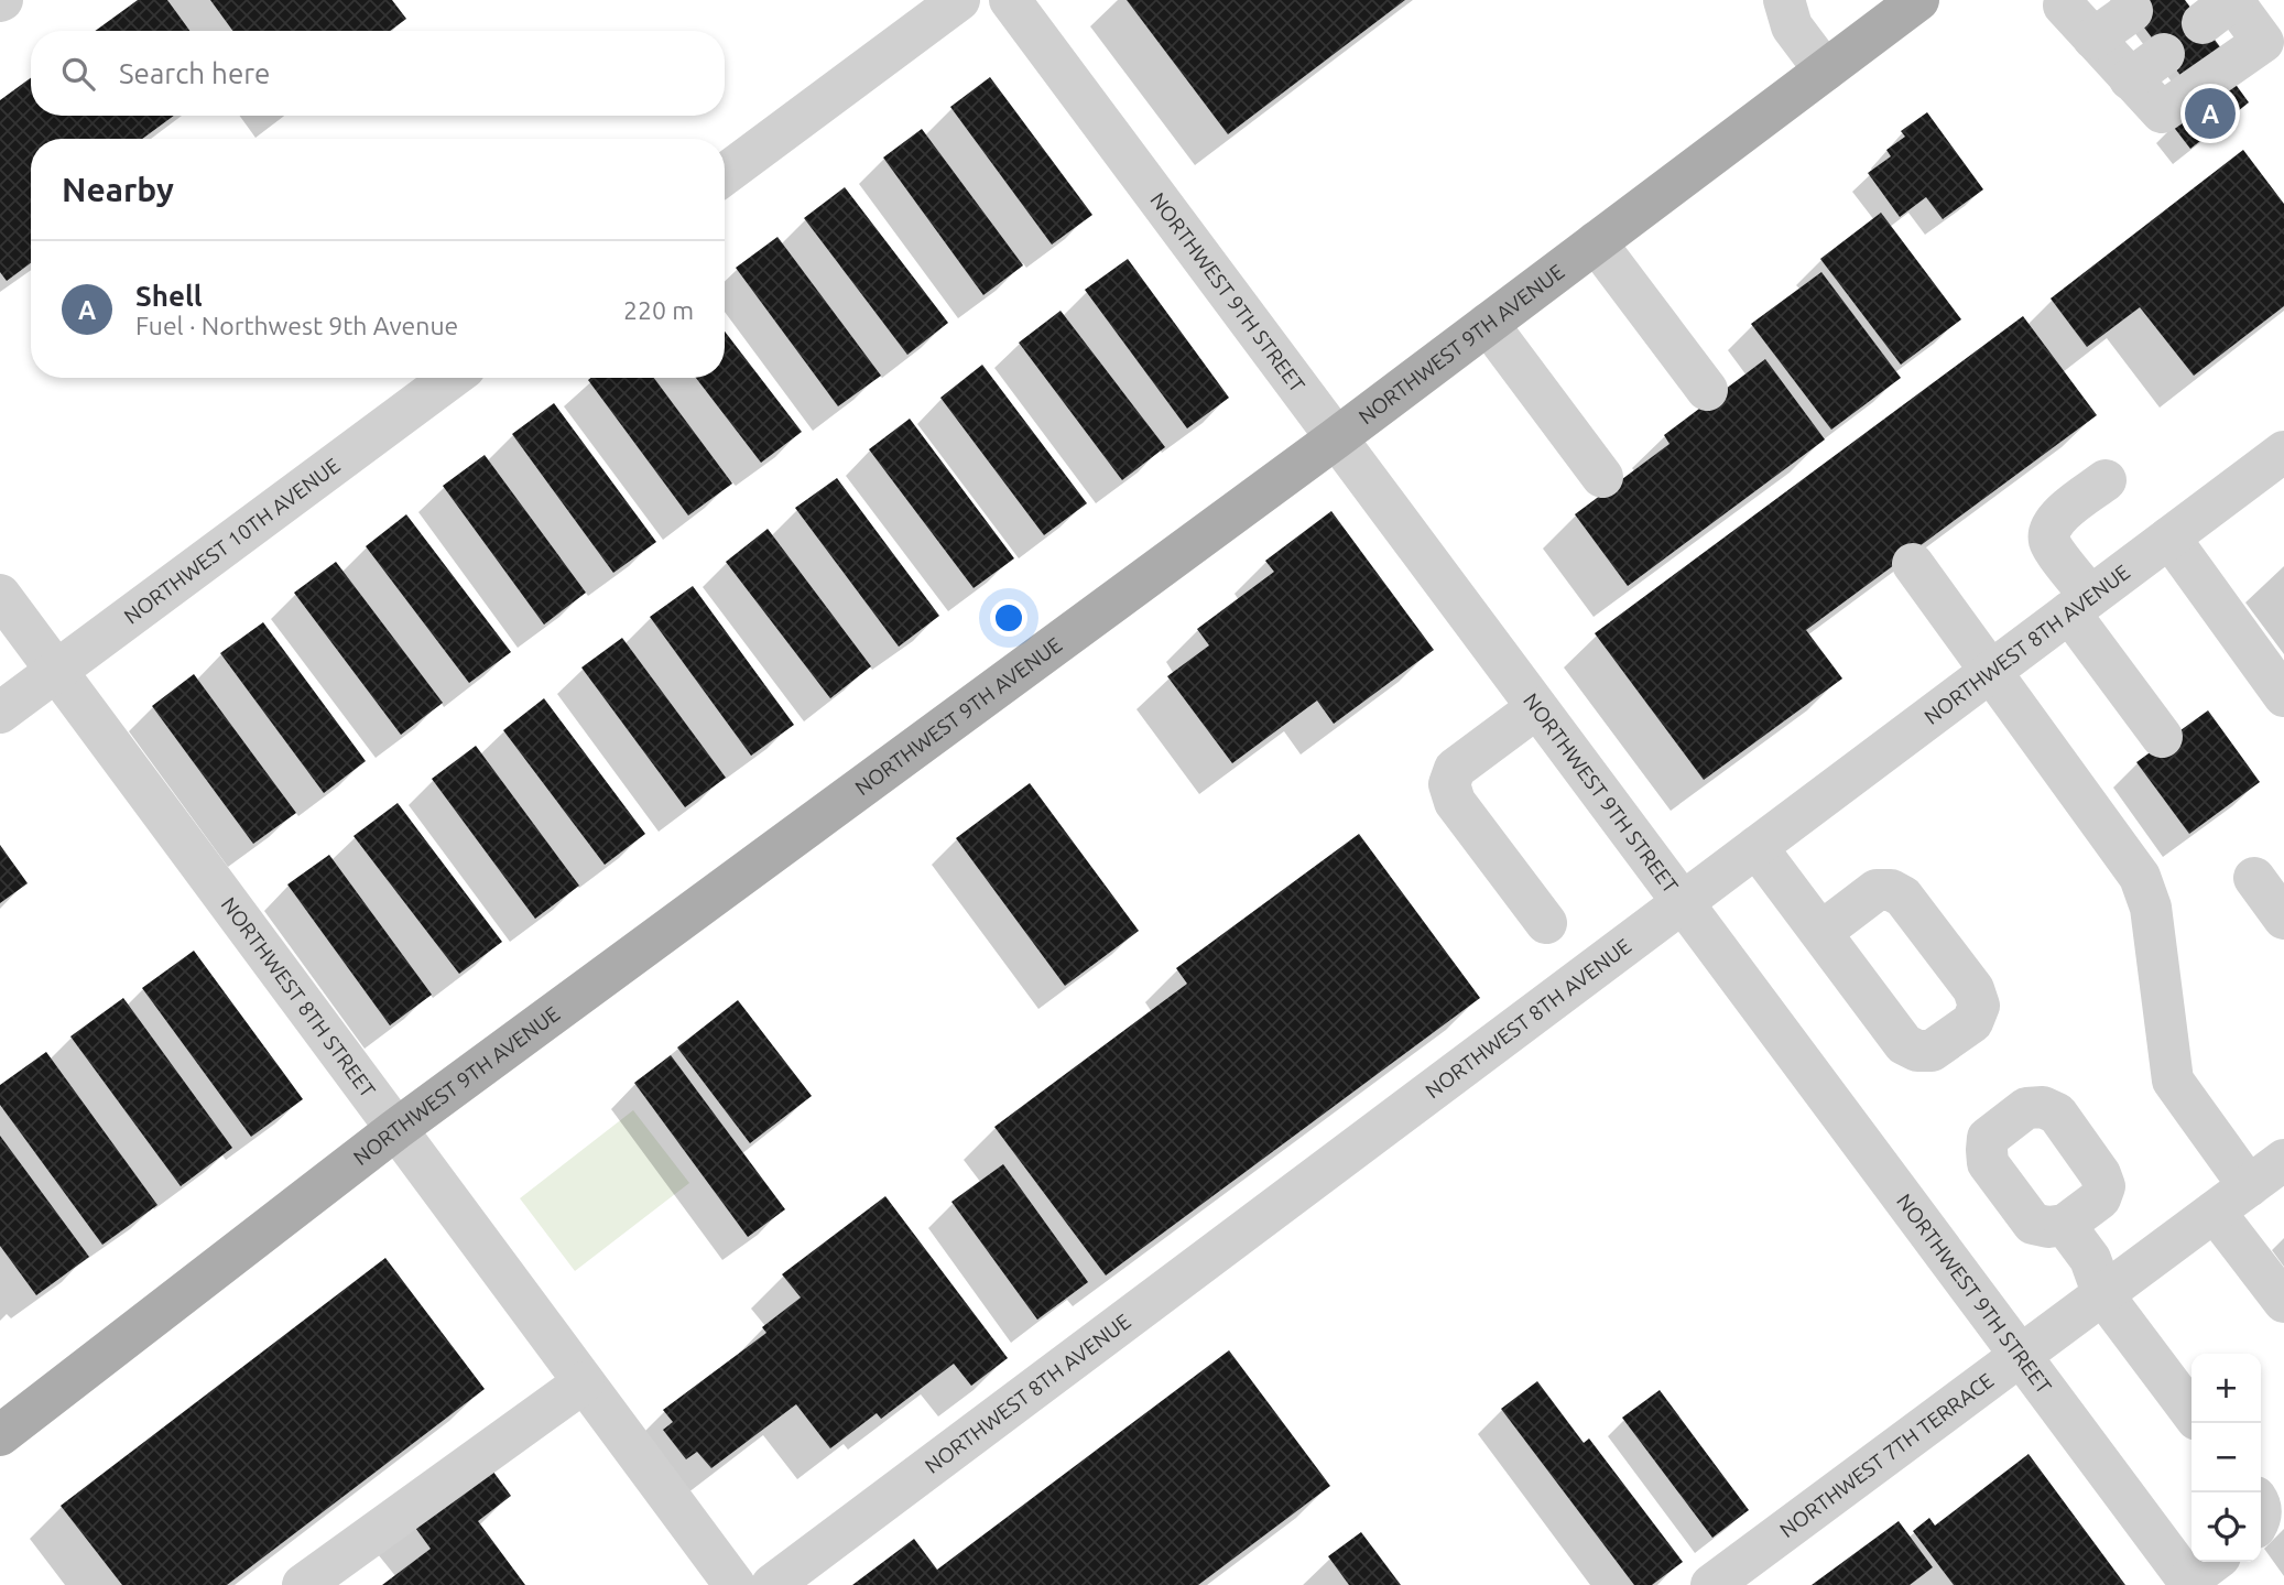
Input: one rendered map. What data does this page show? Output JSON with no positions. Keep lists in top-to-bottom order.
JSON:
{
  "streets": {
    "main road": ["NORTHWEST 9TH AVENUE"],
    "street": [
      "NORTHWEST 9TH STREET",
      "NORTHWEST 10TH AVENUE",
      "NORTHWEST 8TH AVENUE",
      "NORTHWEST 8TH STREET",
      "NORTHWEST 7TH TERRACE"
    ]
  },
  "crossings": [
    ["NORTHWEST 9TH STREET", "NORTHWEST 9TH AVENUE"],
    ["NORTHWEST 9TH STREET", "NORTHWEST 8TH AVENUE"],
    ["NORTHWEST 9TH STREET", "NORTHWEST 7TH TERRACE"],
    ["NORTHWEST 9TH AVENUE", "NORTHWEST 8TH STREET"],
    ["NORTHWEST 10TH AVENUE", "NORTHWEST 8TH STREET"]
  ],
  "page": {
    "search": "Search here",
    "pins": "A",
    "heading": "Nearby",
    "list": [
      {
        "mark": "A",
        "name": "Shell",
        "note": "Fuel · Northwest 9th Avenue",
        "value": "220 m"
      }
    ],
    "map_buttons": ["+", "−"]
  }
}
